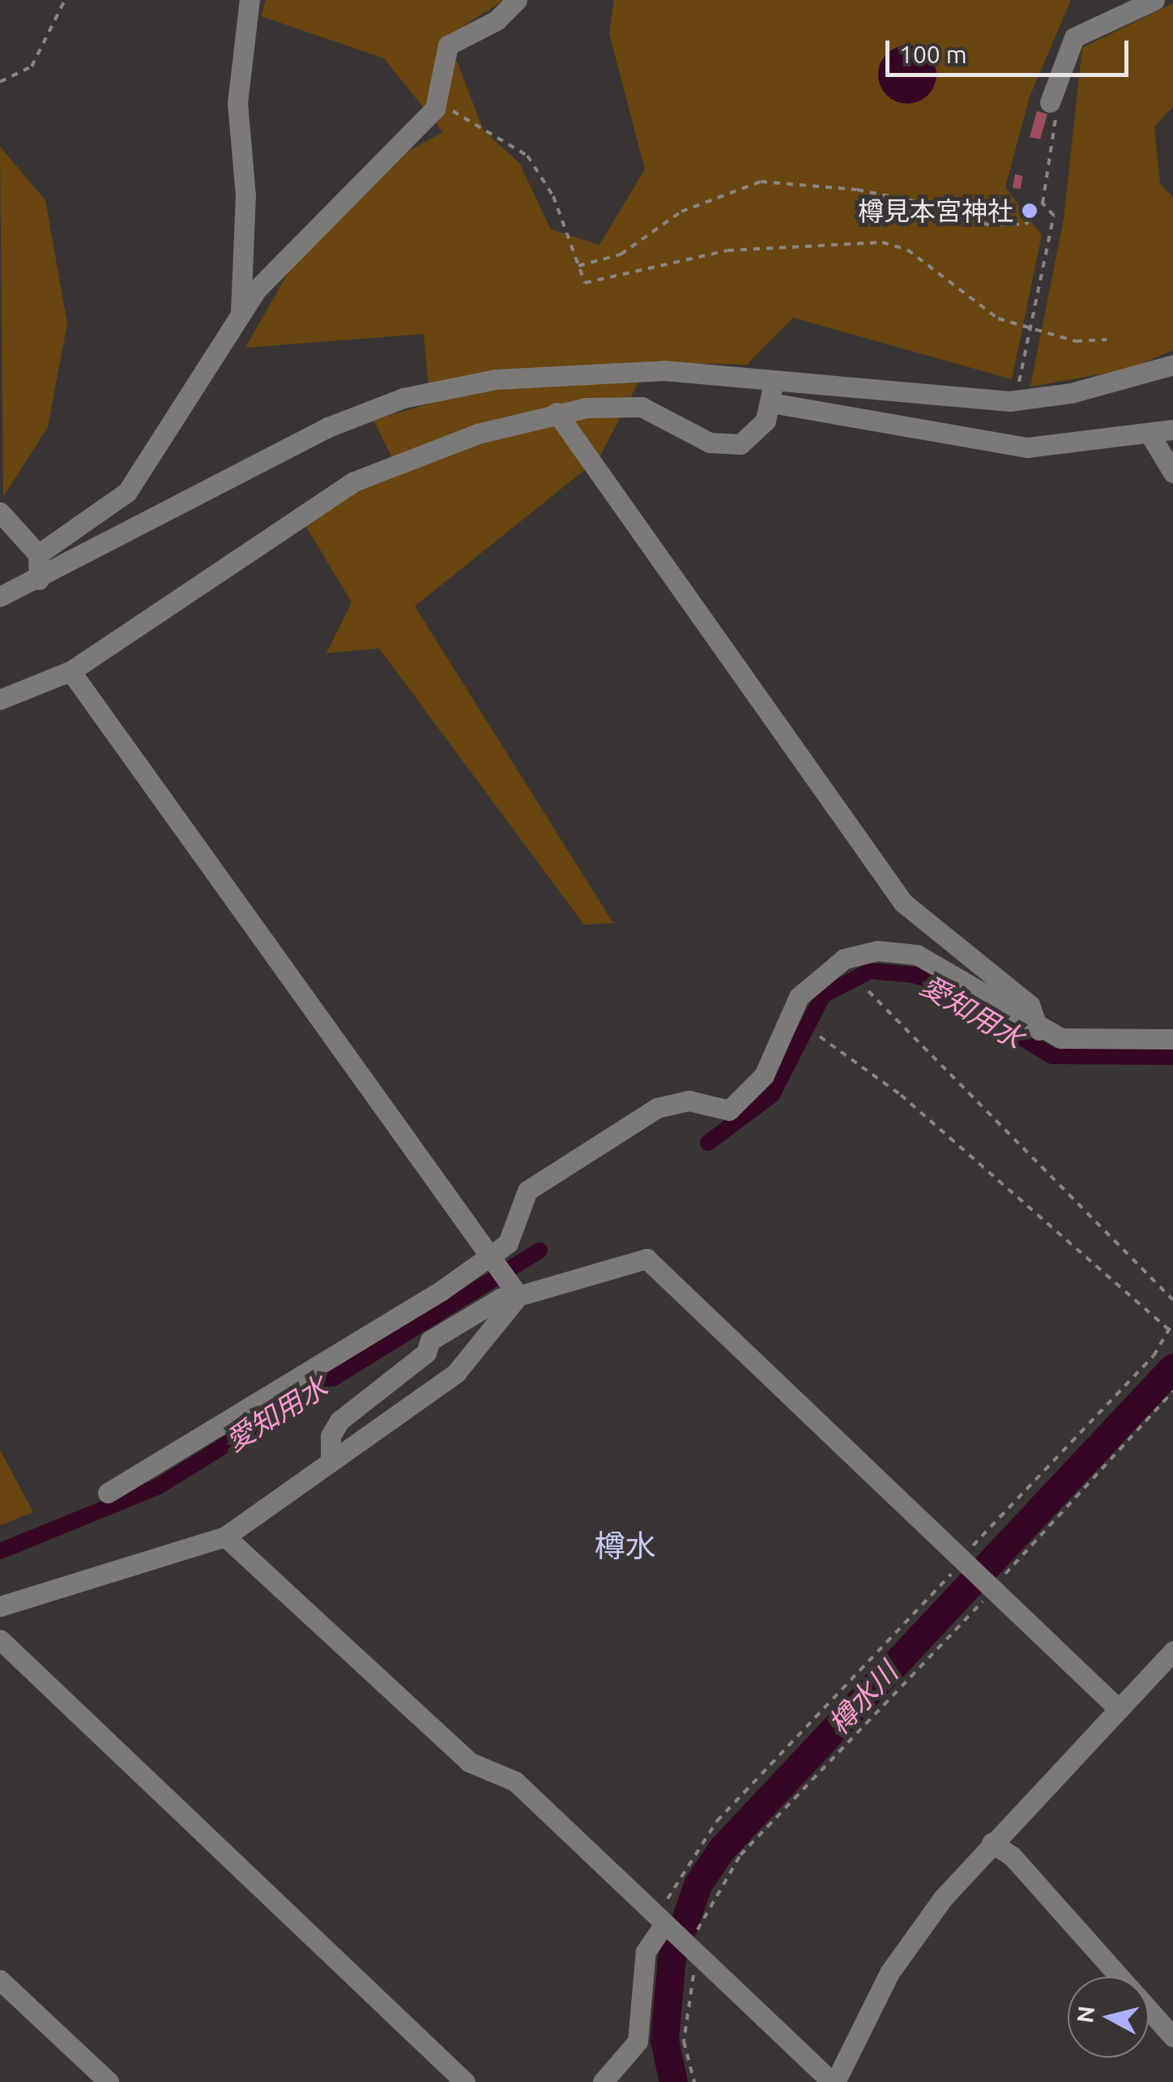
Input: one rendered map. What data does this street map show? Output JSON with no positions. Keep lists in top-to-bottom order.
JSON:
{
  "districts": ["樽水"],
  "water": ["愛知用水", "樽水川"],
  "places": ["樽見本宮神社"],
  "scale_bar": "100 m",
  "north": "left"
}
